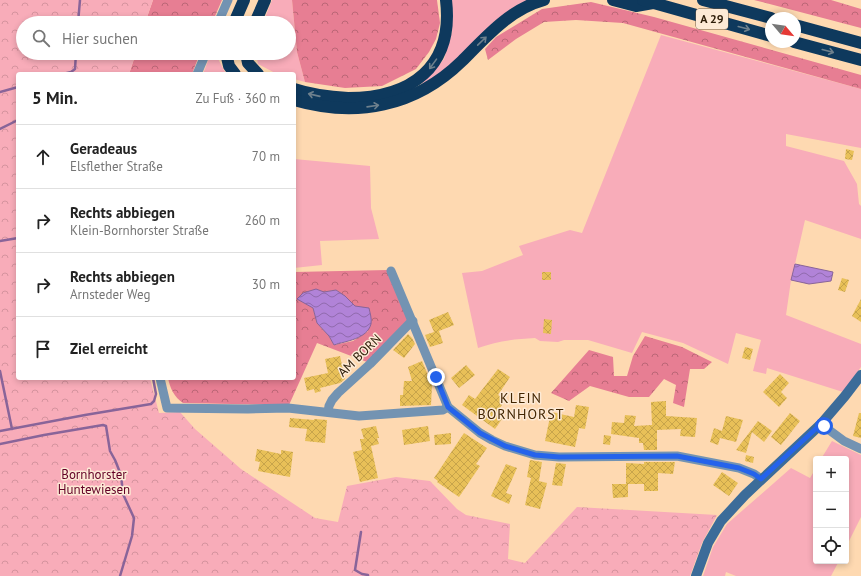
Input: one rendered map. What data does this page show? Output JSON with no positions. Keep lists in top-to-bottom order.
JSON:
{
  "streets": {
    "highway": ["A 29"],
    "street": ["AM BORN"]
  },
  "districts": ["KLEIN BORNHORST"],
  "parks": ["Bornhorster Huntewiesen"],
  "north": "bottom right",
  "page": {
    "search": "Hier suchen",
    "heading": ["5 Min.", "Zu Fuß · 360 m"],
    "list": [
      ["Geradeaus", "Elsflether Straße", "70 m"],
      ["Rechts abbiegen", "Klein-Bornhorster Straße", "260 m"],
      ["Rechts abbiegen", "Arnsteder Weg", "30 m"],
      "Ziel erreicht"
    ],
    "map_buttons": ["+", "−"]
  }
}
